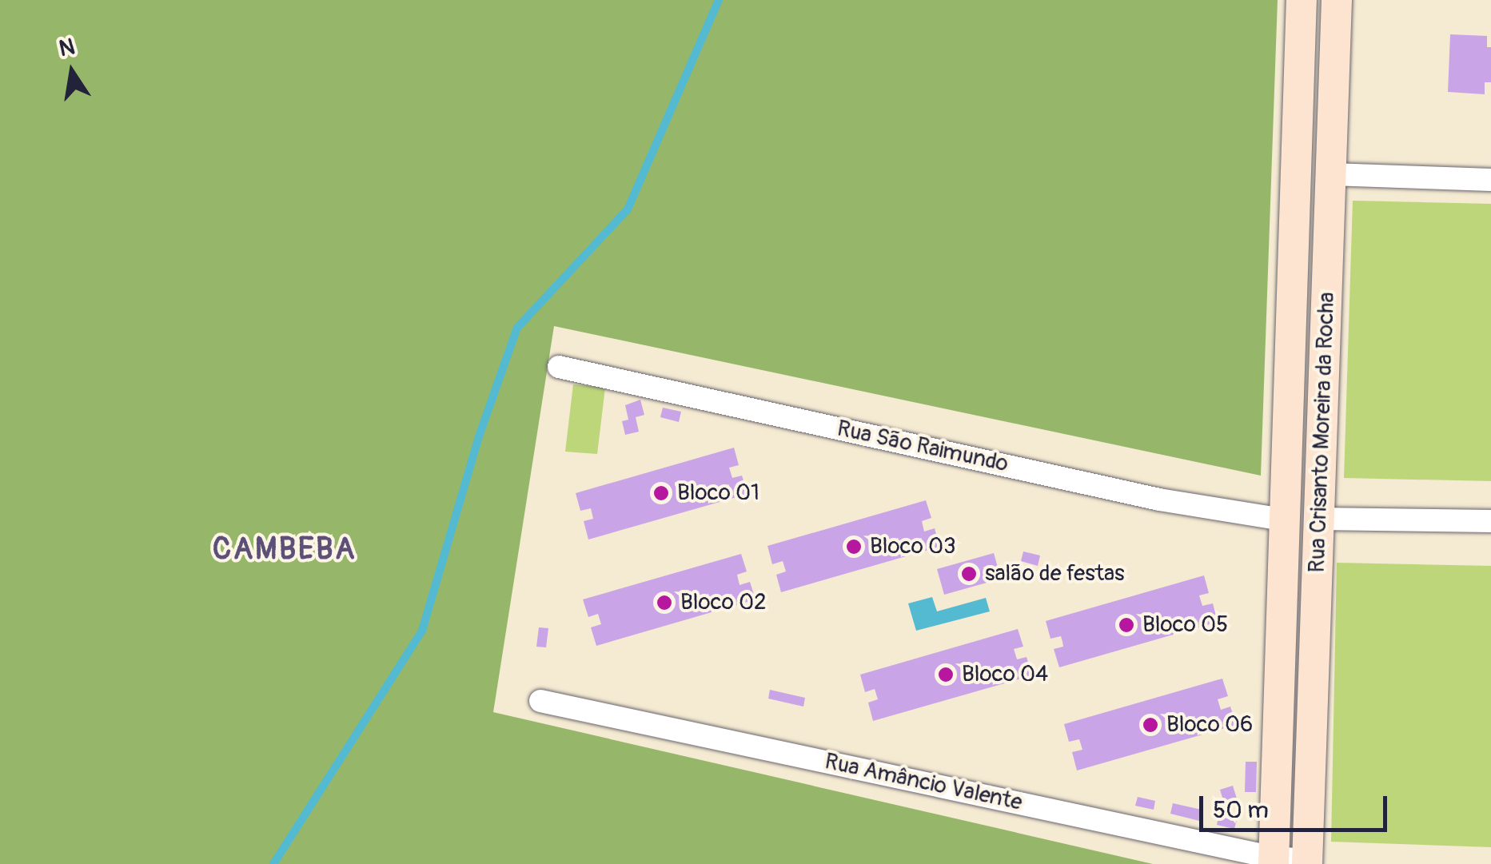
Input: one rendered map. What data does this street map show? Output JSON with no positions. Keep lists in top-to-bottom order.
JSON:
{
  "streets": {
    "main road": ["Rua Crisanto Moreira da Rocha"],
    "street": ["Rua São Raimundo", "Rua Amâncio Valente"]
  },
  "crossings": [
    ["Rua Crisanto Moreira da Rocha", "Rua São Raimundo"],
    ["Rua Crisanto Moreira da Rocha", "Rua Amâncio Valente"]
  ],
  "districts": ["CAMBEBA"],
  "places": [
    "Bloco 01",
    "Bloco 03",
    "salão de festas",
    "Bloco 02",
    "Bloco 05",
    "Bloco 04",
    "Bloco 06"
  ],
  "scale_bar": "50 m",
  "north": "top"
}
